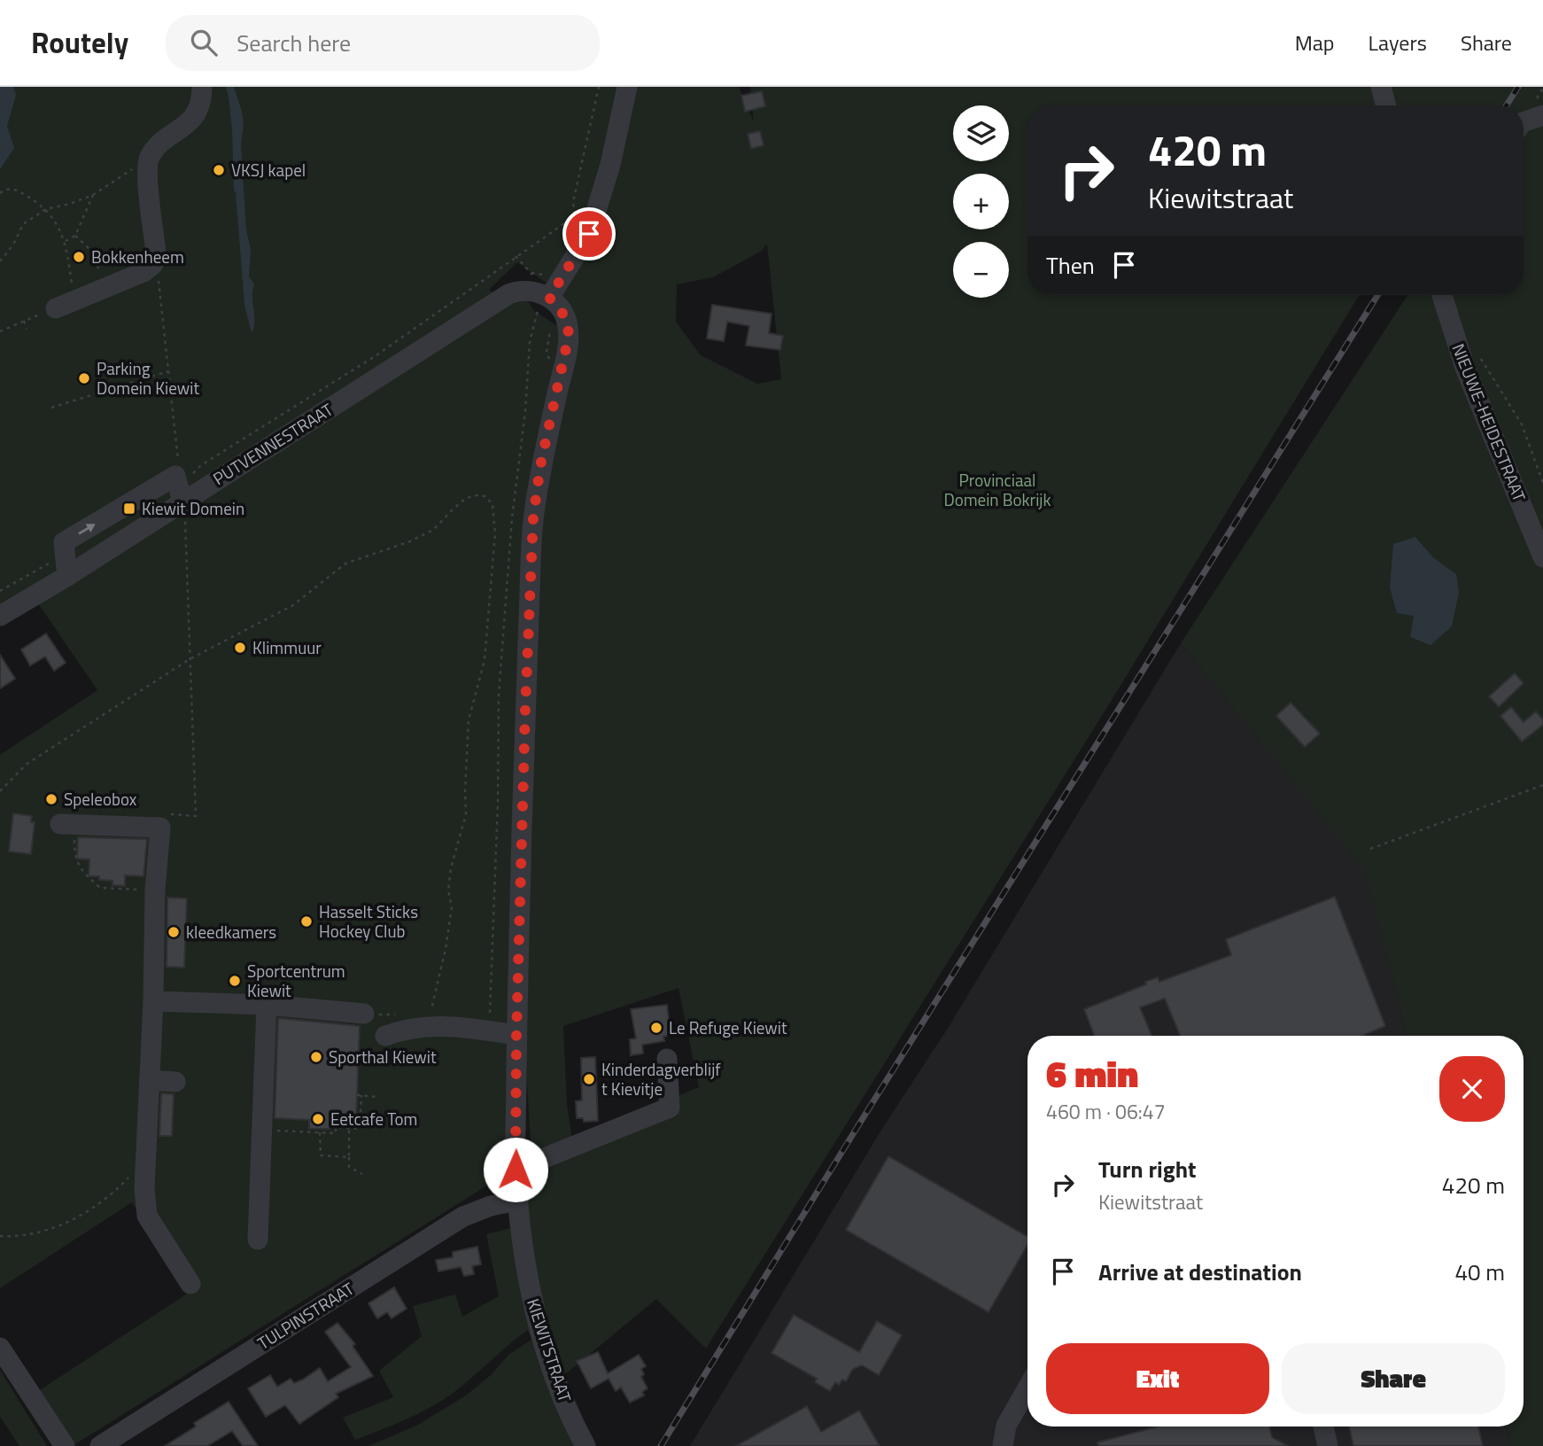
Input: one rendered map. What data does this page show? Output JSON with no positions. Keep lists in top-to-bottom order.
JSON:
{
  "streets": {
    "street": [
      "NIEUWE-HEIDESTRAAT",
      "PUTVENNESTRAAT",
      "TULPINSTRAAT",
      "KIEWITSTRAAT"
    ]
  },
  "crossings": [
    ["PUTVENNESTRAAT", "KIEWITSTRAAT"],
    ["TULPINSTRAAT", "KIEWITSTRAAT"]
  ],
  "parks": ["Provinciaal Domein Bokrijk"],
  "places": {
    "other": [
      "VKSJ kapel",
      "Bokkenheem",
      "Parking Domein Kiewit",
      "Klimmuur",
      "Speleobox",
      "Hasselt Sticks Hockey Club",
      "kleedkamers",
      "Sportcentrum Kiewit",
      "Le Refuge Kiewit",
      "Sporthal Kiewit",
      "Kinderdagverblijf t Kievitje",
      "Eetcafe Tom"
    ],
    "transit": ["Kiewit Domein"]
  },
  "page": {
    "header": "Routely",
    "search": "Search here",
    "nav": ["Map", "Layers", "Share"],
    "map_buttons": ["+", "−"],
    "turn": ["420 m", "Kiewitstraat"],
    "then": "Then",
    "heading": ["6 min", "460 m · 06:47"],
    "list": [
      {
        "name": "Turn right",
        "note": "Kiewitstraat",
        "value": "420 m"
      },
      {
        "name": "Arrive at destination",
        "value": "40 m"
      }
    ],
    "buttons": ["Exit", "Share"]
  }
}
